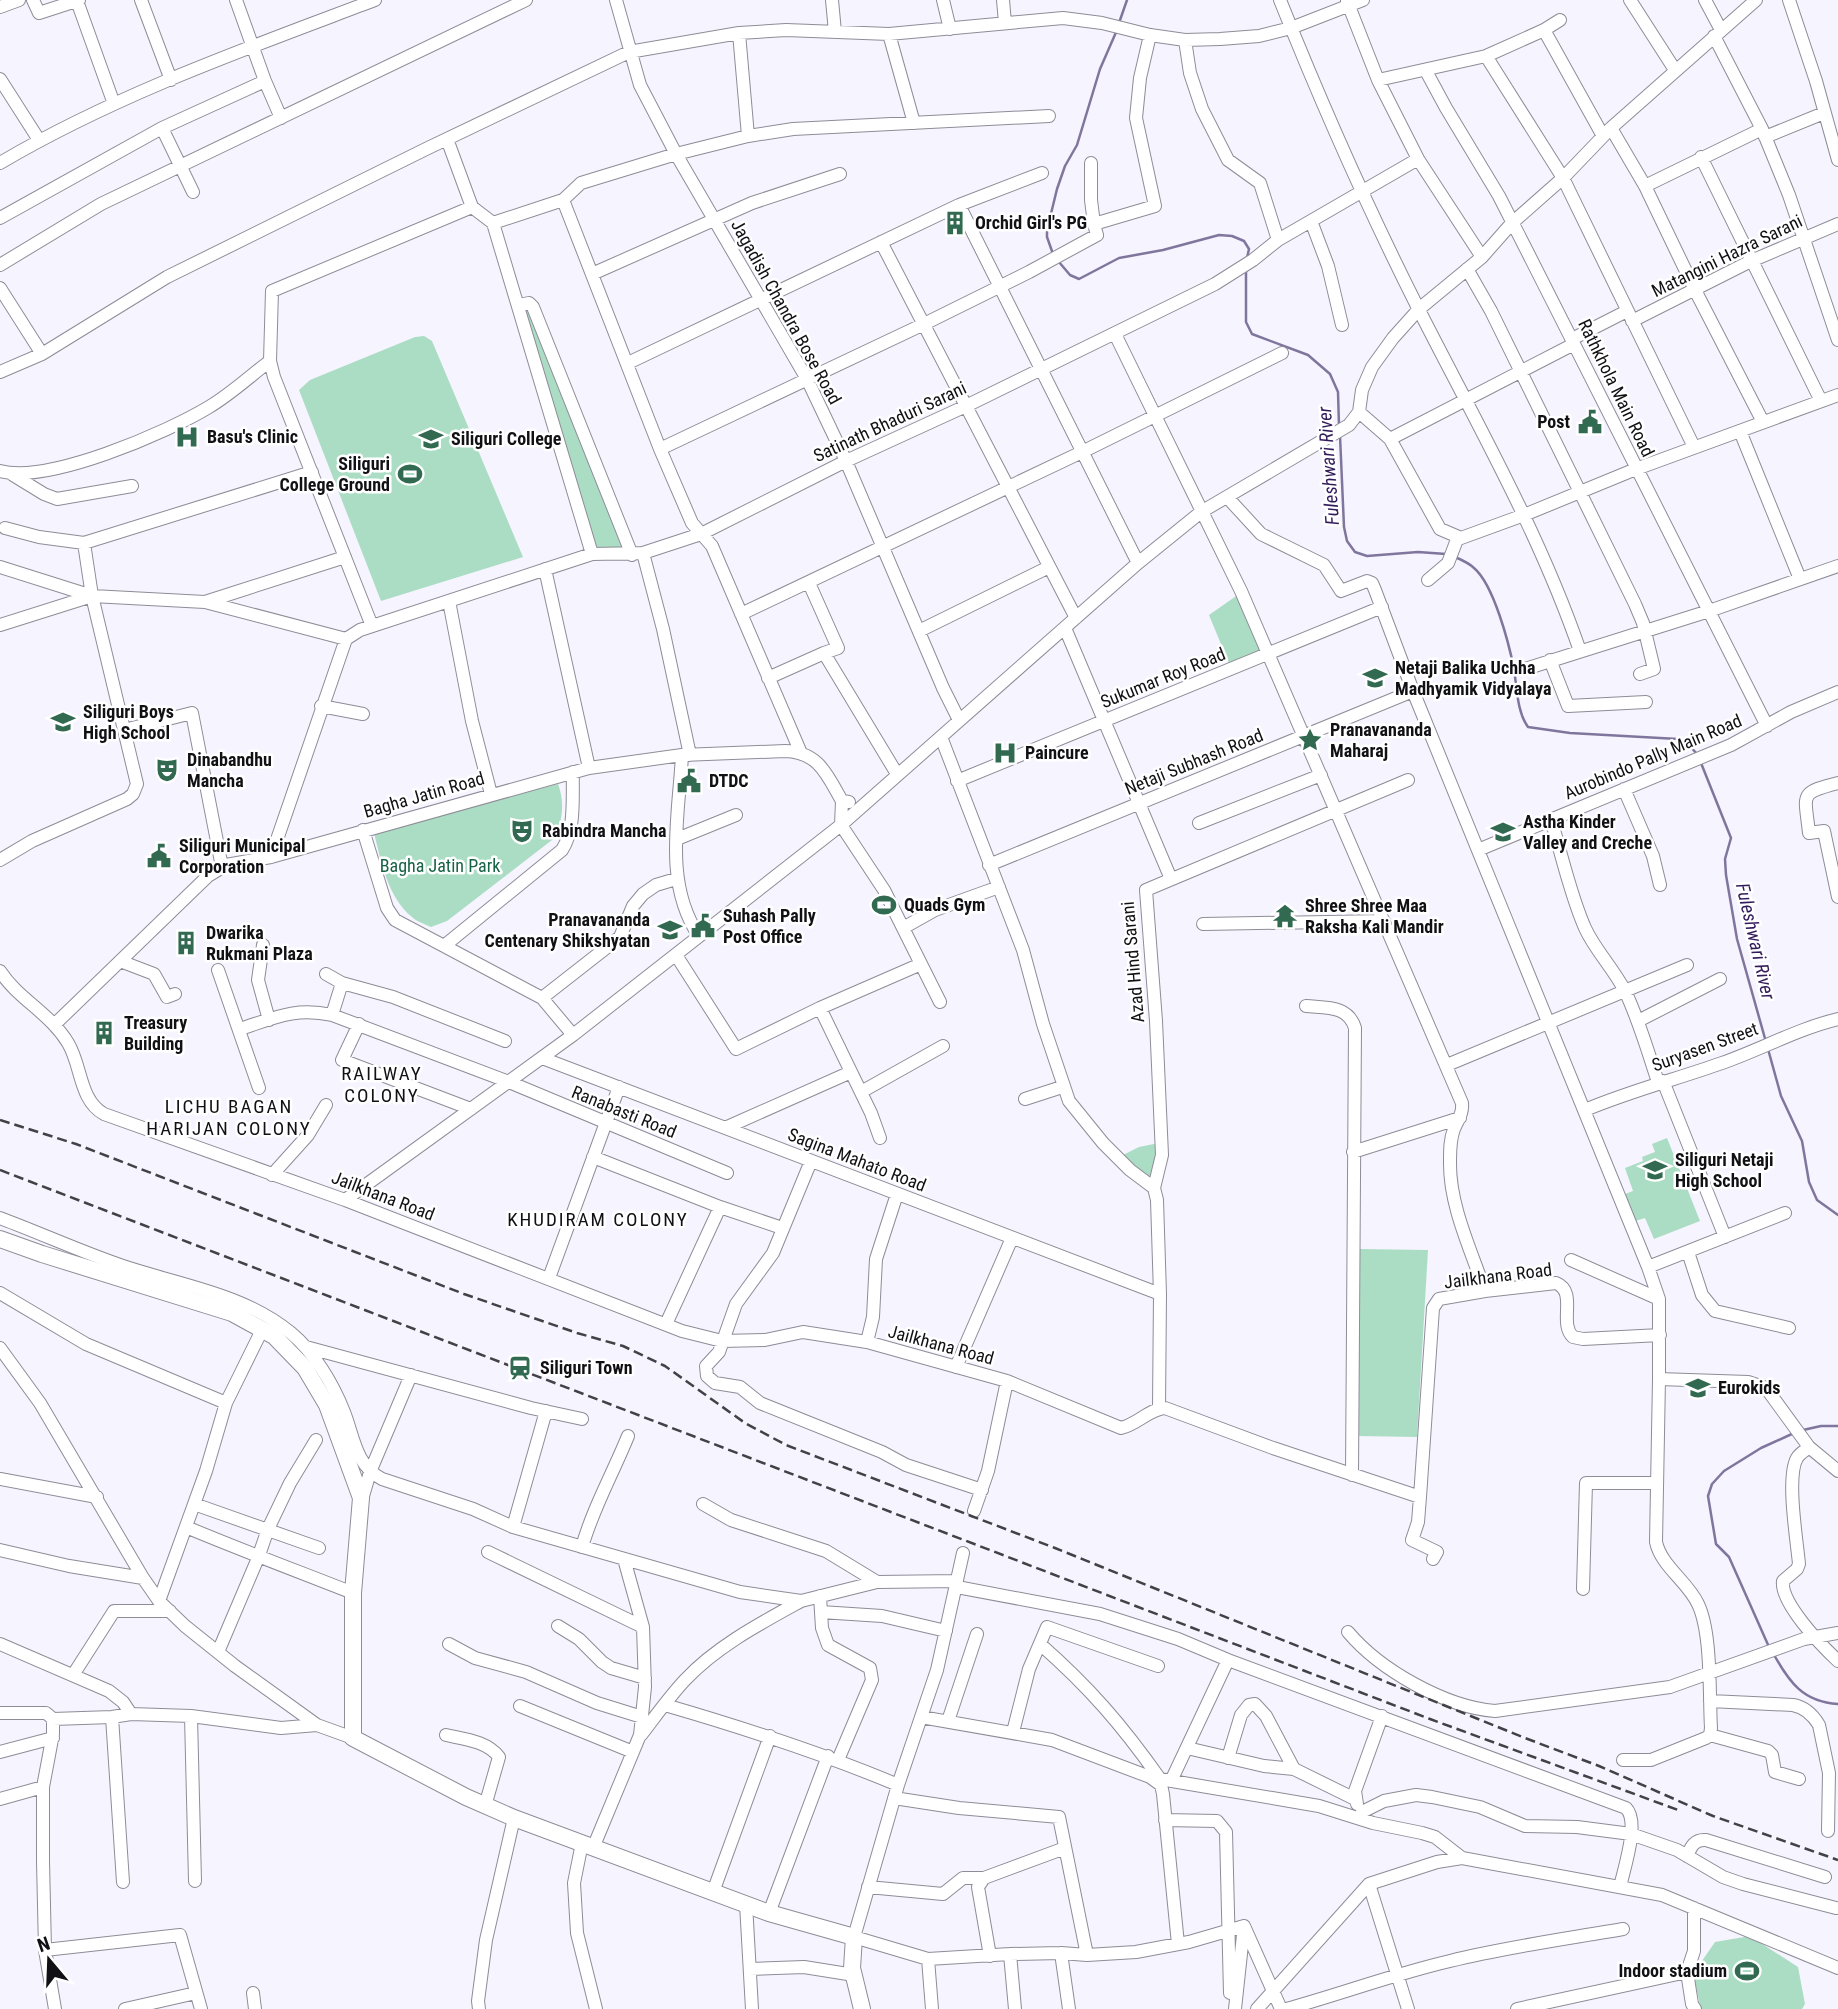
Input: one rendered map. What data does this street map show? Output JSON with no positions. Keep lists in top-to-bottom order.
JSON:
{
  "streets": {
    "street": [
      "Matangini Hazra Sarani",
      "Jagadish Chandra Bose Road",
      "Rathkhola Main Road",
      "Satinath Bhaduri Sarani",
      "Sukumar Roy Road",
      "Aurobindo Pally Main Road",
      "Netaji Subhash Road",
      "Bagha Jatin Road",
      "Azad Hind Sarani",
      "Suryasen Street",
      "Ranabasti Road",
      "Sagina Mahato Road",
      "Jailkhana Road"
    ]
  },
  "crossings": [
    ["Matangini Hazra Sarani", "Rathkhola Main Road"],
    ["Jagadish Chandra Bose Road", "Satinath Bhaduri Sarani"],
    ["Rathkhola Main Road", "Aurobindo Pally Main Road"],
    ["Bagha Jatin Road", "Jailkhana Road"]
  ],
  "districts": ["RAILWAY COLONY", "LICHU BAGAN HARIJAN COLONY", "KHUDIRAM COLONY"],
  "water": ["Fuleshwari River"],
  "parks": ["Bagha Jatin Park"],
  "places": {
    "building": ["Orchid Girl's PG", "Dwarika Rukmani Plaza", "Treasury Building"],
    "public building": [
      "Post",
      "DTDC",
      "Siliguri Municipal Corporation",
      "Suhash Pally Post Office"
    ],
    "hospital": ["Basu's Clinic", "Paincure"],
    "school or university": [
      "Siliguri College",
      "Netaji Balika Uchha Madhyamik Vidyalaya",
      "Siliguri Boys High School",
      "Astha Kinder Valley and Creche",
      "Pranavananda Centenary Shikshyatan",
      "Siliguri Netaji High School",
      "Eurokids"
    ],
    "sports": ["Siliguri College Ground", "Quads Gym", "Indoor stadium"],
    "place": ["Pranavananda Maharaj"],
    "theatre": ["Dinabandhu Mancha", "Rabindra Mancha"],
    "temple": ["Shree Shree Maa Raksha Kali Mandir"],
    "station": ["Siliguri Town"]
  },
  "north": "top"
}
